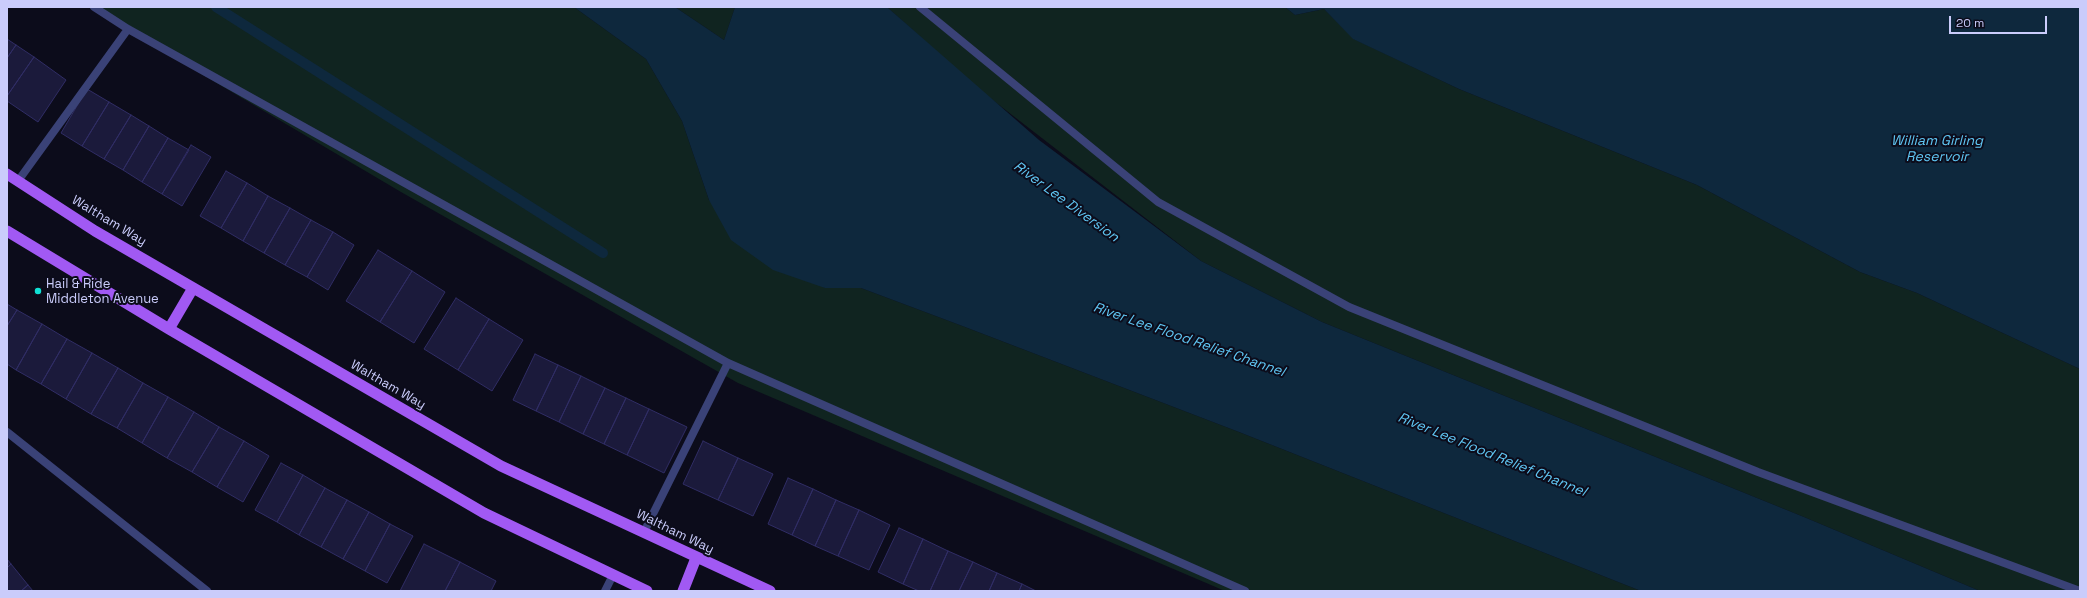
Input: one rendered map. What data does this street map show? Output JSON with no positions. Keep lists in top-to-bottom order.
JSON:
{
  "streets": {
    "main road": ["Waltham Way"]
  },
  "water": ["William Girling Reservoir", "River Lee Diversion", "River Lee Flood Relief Channel"],
  "places": ["Hail & Ride Middleton Avenue"],
  "scale_bar": "20 m"
}
